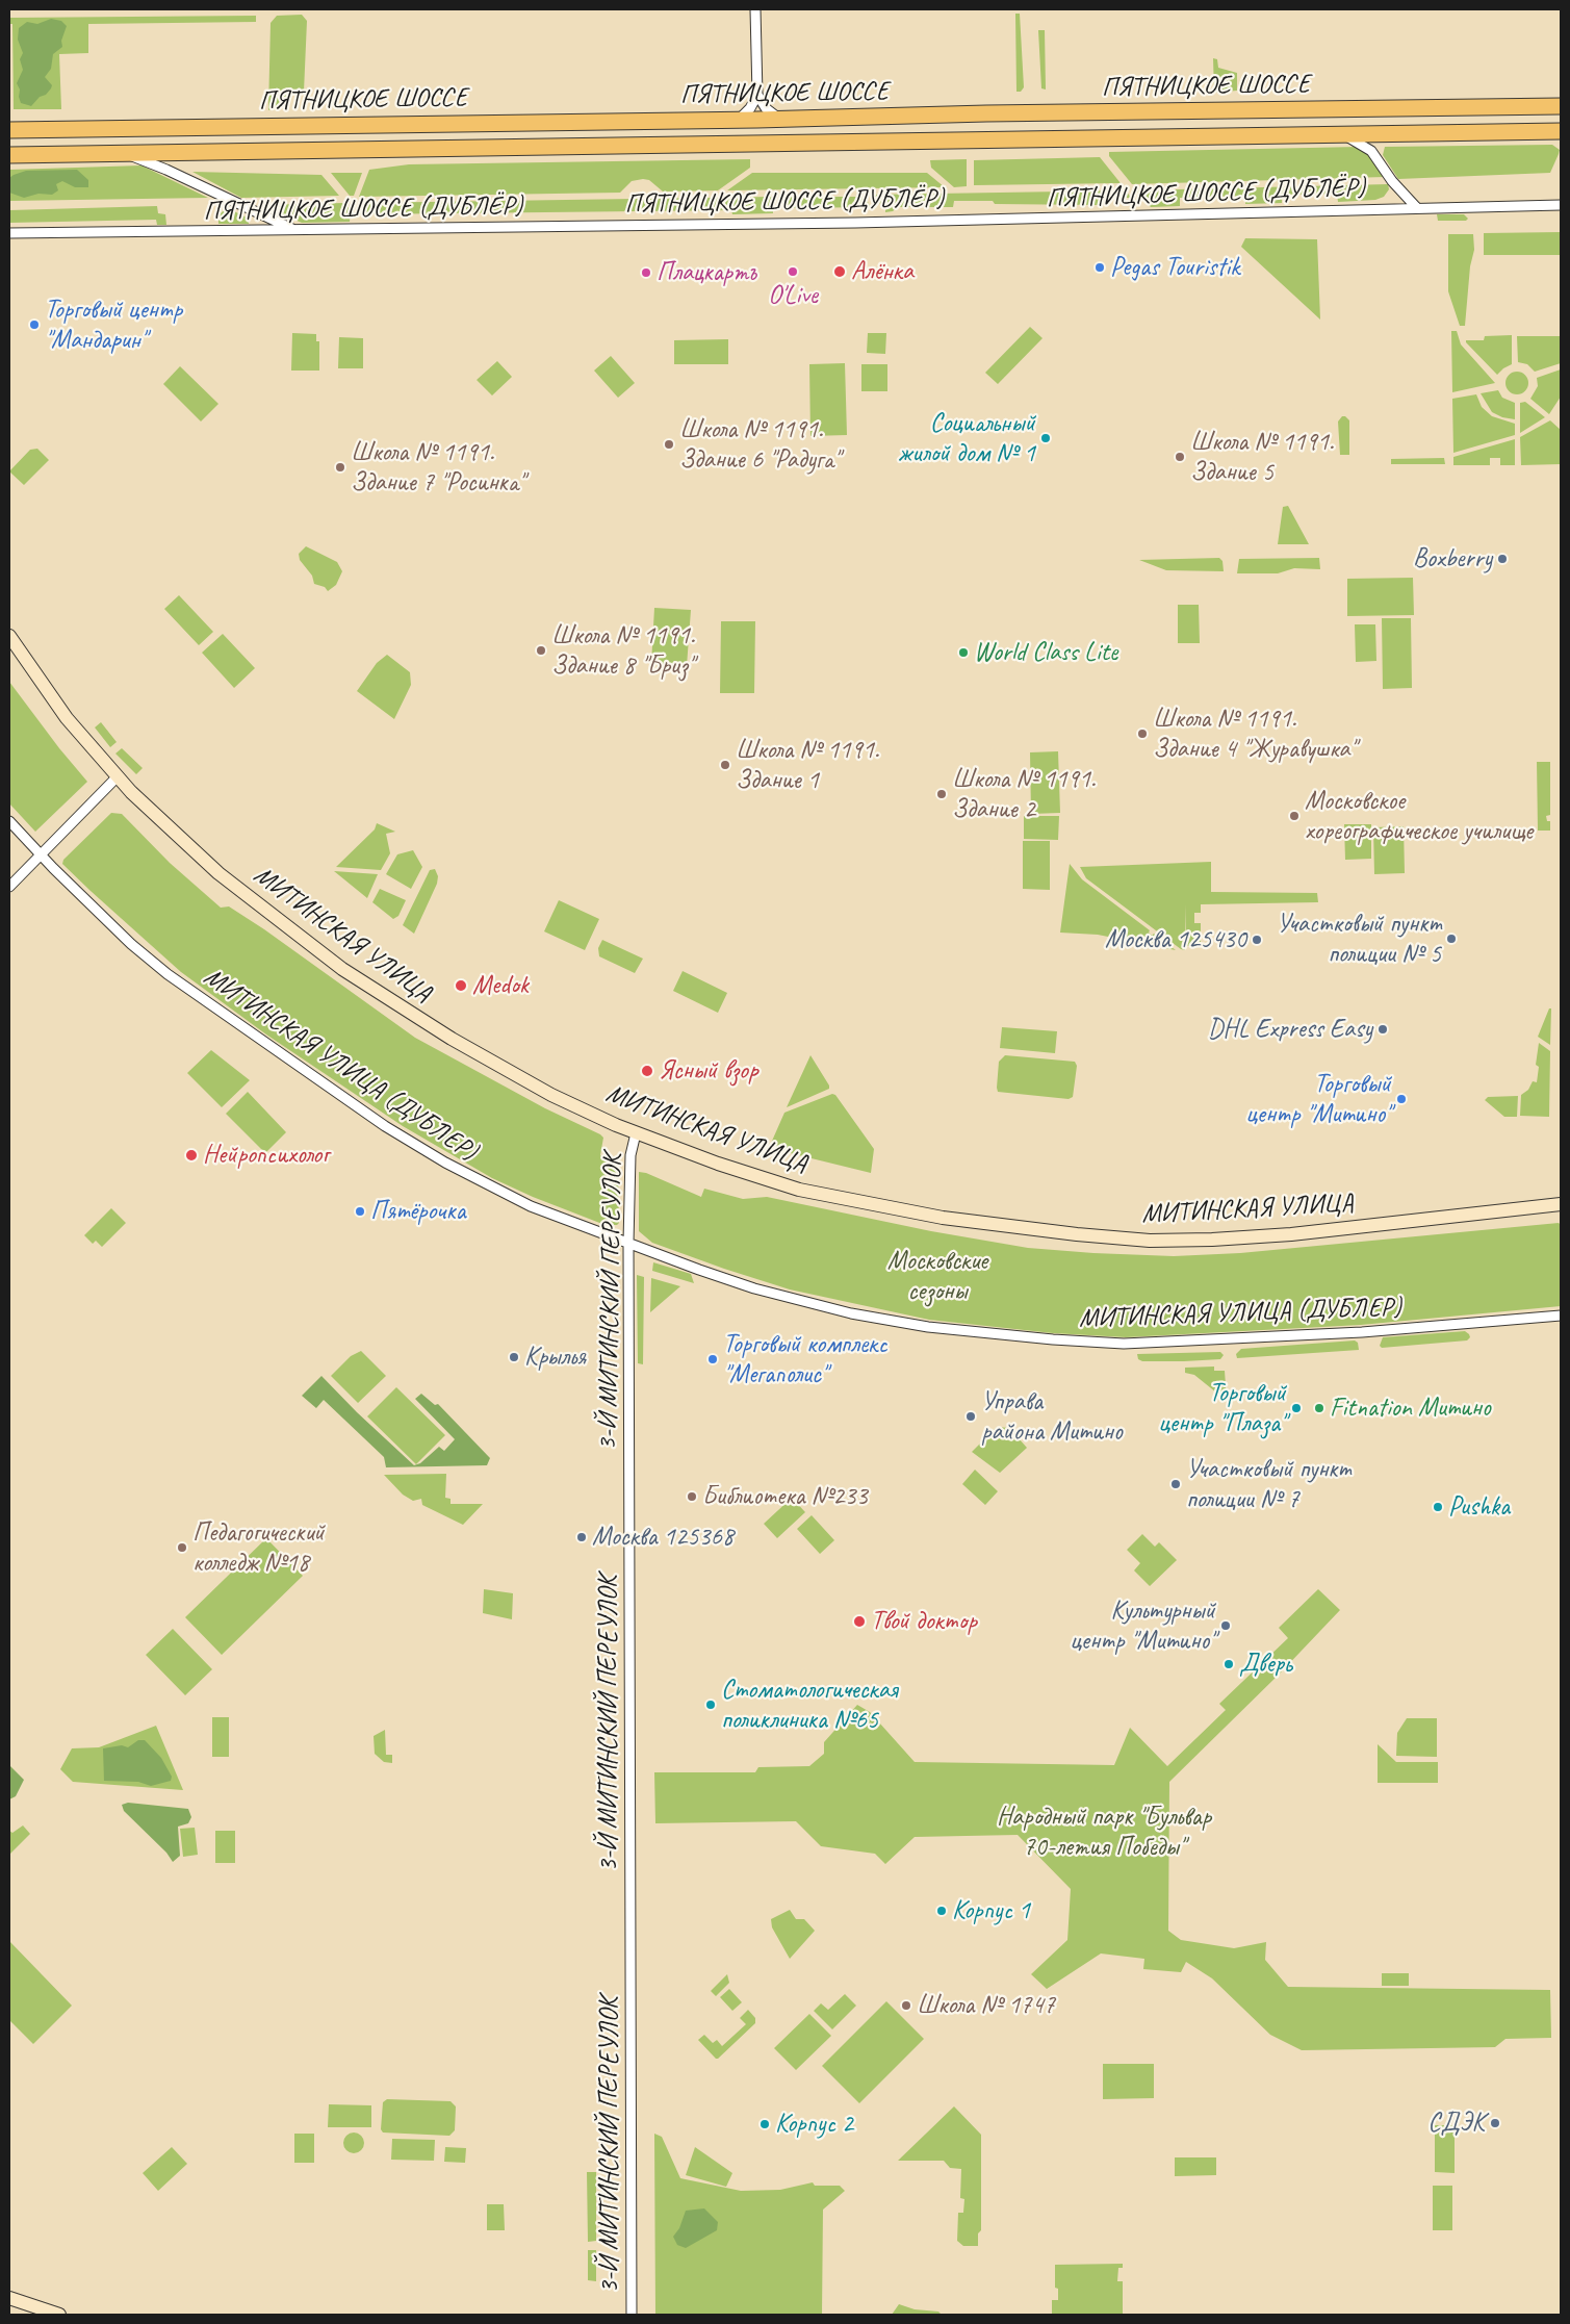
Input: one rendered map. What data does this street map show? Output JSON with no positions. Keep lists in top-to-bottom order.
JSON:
{
  "streets": {
    "main road": ["ПЯТНИЦКОЕ ШОССЕ", "МИТИНСКАЯ УЛИЦА"],
    "street": ["ПЯТНИЦКОЕ ШОССЕ (ДУБЛЁР)", "МИТИНСКАЯ УЛИЦА (ДУБЛЕР)", "3-Й МИТИНСКИЙ ПЕРЕУЛОК"]
  },
  "crossings": [
    ["МИТИНСКАЯ УЛИЦА", "3-Й МИТИНСКИЙ ПЕРЕУЛОК"],
    ["МИТИНСКАЯ УЛИЦА (ДУБЛЕР)", "3-Й МИТИНСКИЙ ПЕРЕУЛОК"]
  ],
  "parks": ["Московские сезоны", "Народный парк \"Бульвар 70-летия Победы\""],
  "places": [
    "Pegas Touristik",
    "O'Live",
    "Алёнка",
    "Плацкартъ",
    "Торговый центр \"Мандарин\"",
    "Социальный жилой дом № 1",
    "Школа № 1191. Здание 6 \"Радуга\"",
    "Школа № 1191. Здание 5",
    "Школа № 1191. Здание 7 \"Росинка\"",
    "Boxberry",
    "Школа № 1191. Здание 8 \"Бриз\"",
    "World Class Lite",
    "Школа № 1191. Здание 4 \"Журавушка\"",
    "Школа № 1191. Здание 1",
    "Школа № 1191. Здание 2",
    "Московское хореографическое училище",
    "Участковый пункт полиции № 5",
    "Москва 125430",
    "Medok",
    "DHL Express Easy",
    "Ясный взор",
    "Торговый центр \"Митино\"",
    "Нейропсихолог",
    "Пятёрочка",
    "Крылья",
    "Торговый комплекс \"Мегаполис\"",
    "Торговый центр \"Плаза\"",
    "Fitnation Митино",
    "Управа района Митино",
    "Участковый пункт полиции № 7",
    "Библиотека №233",
    "Pushka",
    "Москва 125368",
    "Педагогический колледж №18",
    "Твой доктор",
    "Культурный центр \"Митино\"",
    "Дверь",
    "Стоматологическая поликлиника №65",
    "Корпус 1",
    "Школа № 1747",
    "СДЭК",
    "Корпус 2"
  ]
}
